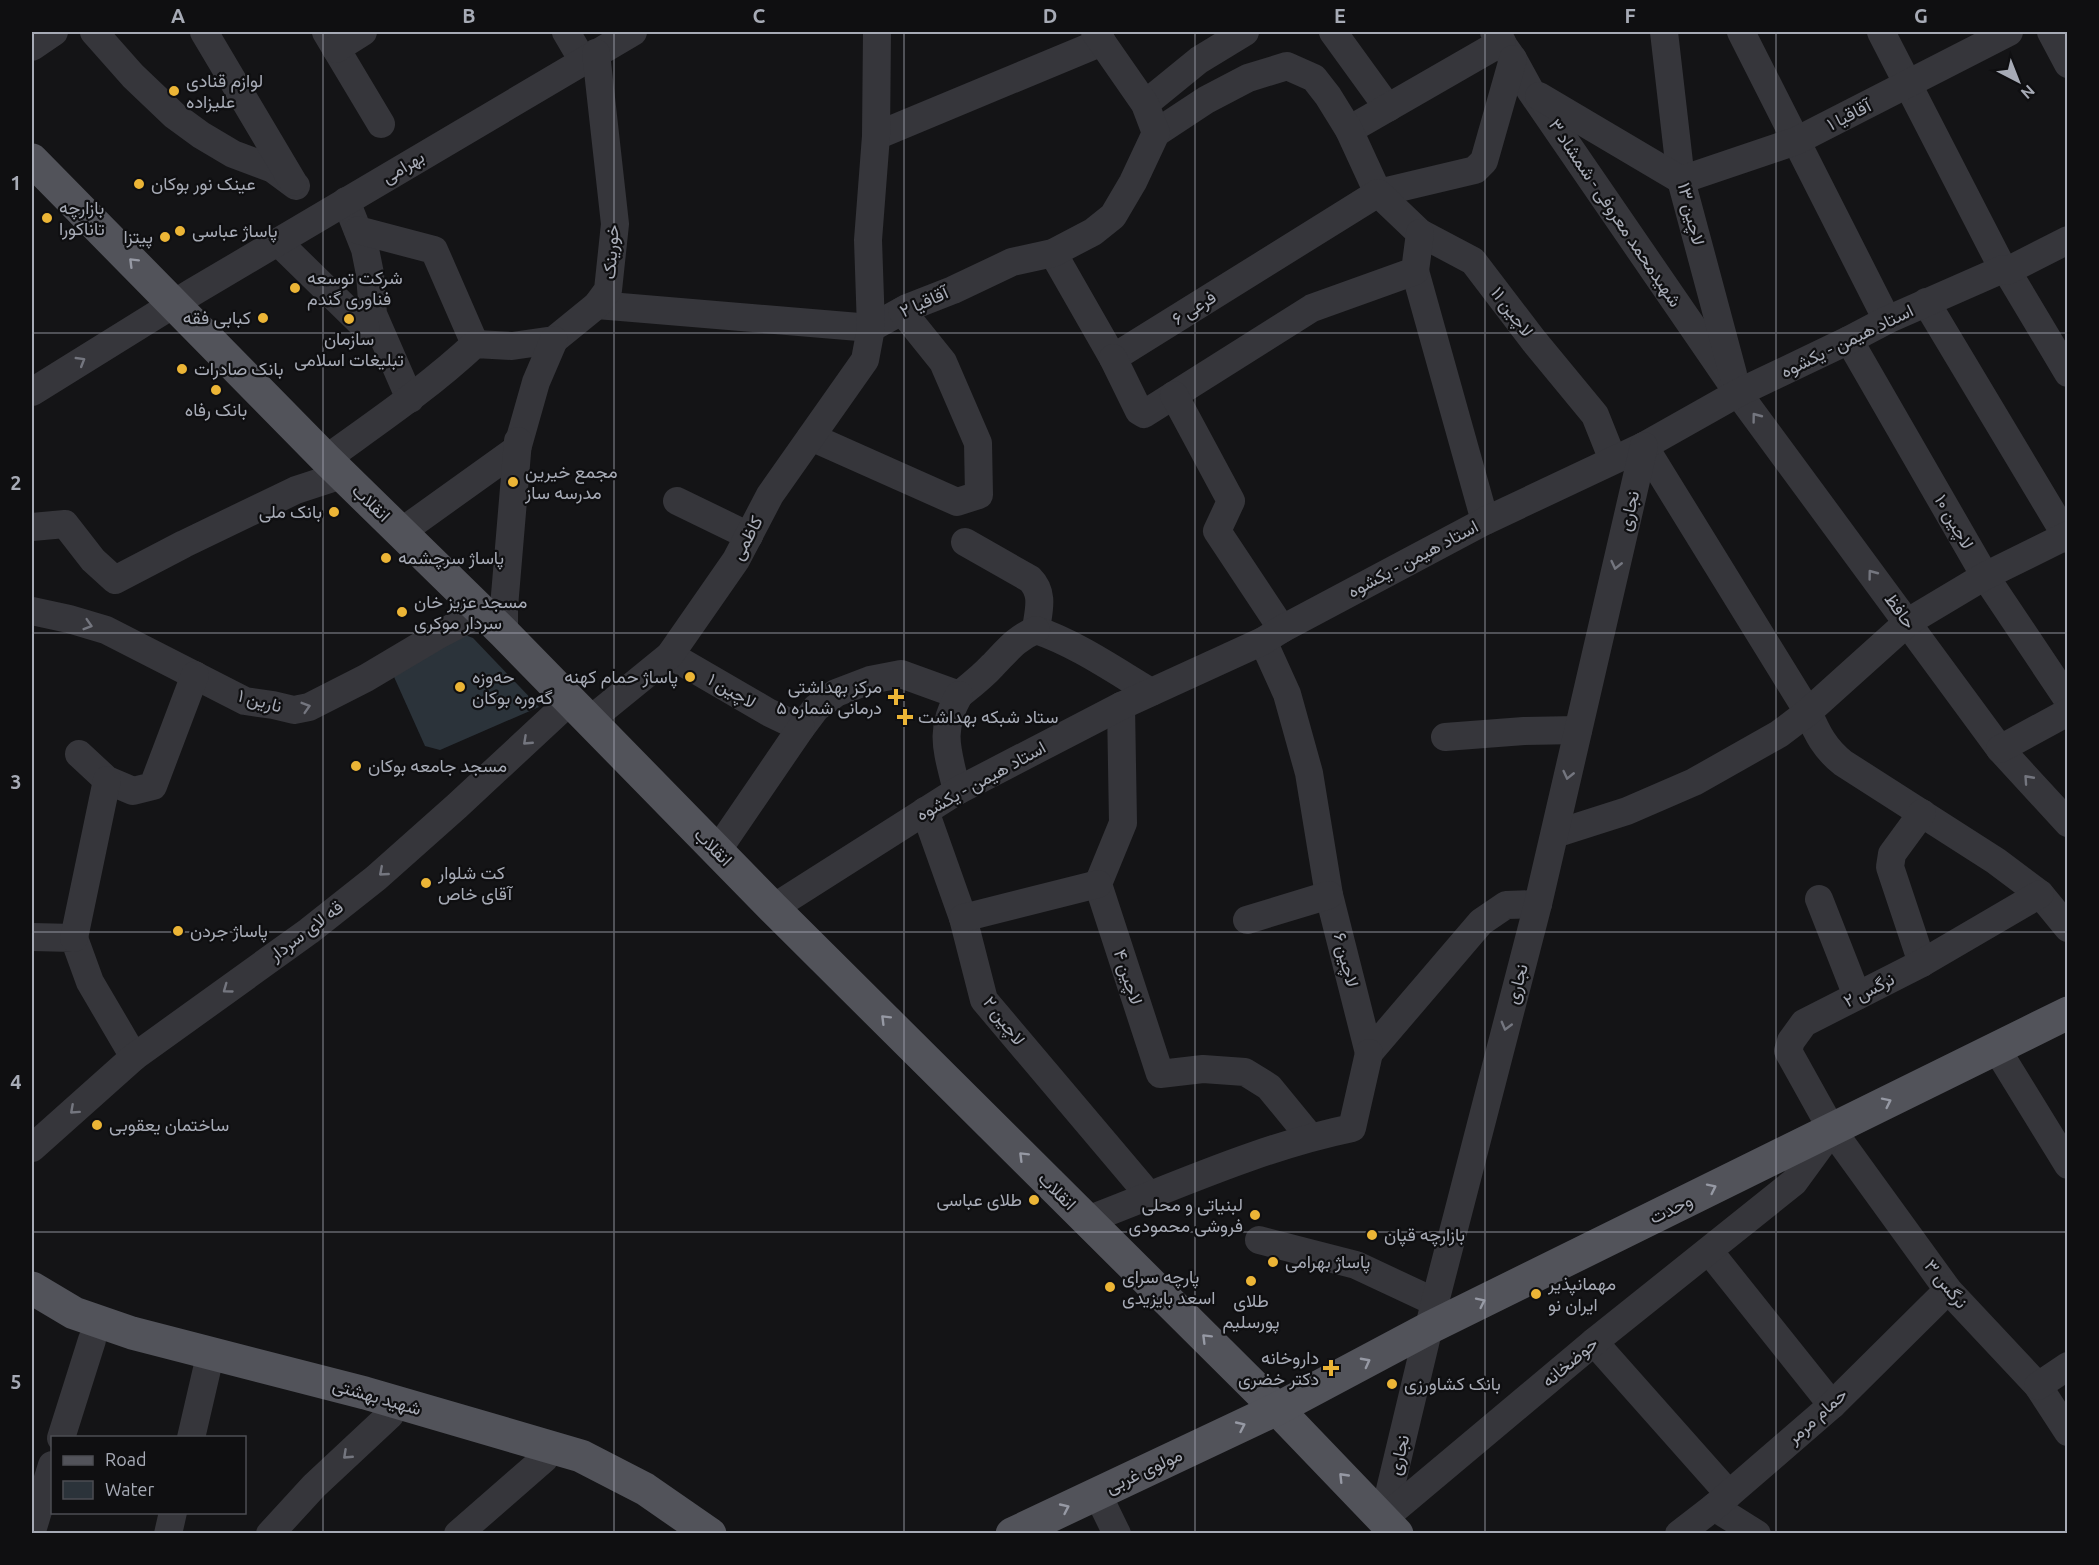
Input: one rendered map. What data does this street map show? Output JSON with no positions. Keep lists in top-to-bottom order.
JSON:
{
  "streets": {
    "main road": [
      "انقلاب",
      "وحدت",
      "شهید بهشتی",
      "مولوی غربی"
    ],
    "street": [
      "آقاقیا ۱",
      "بهرامی",
      "شهیدمحمد معروفی - شمشاد ۳",
      "لاچین ۱۳",
      "خورینک",
      "آقاقیا ۲",
      "فرعی ۶",
      "لاچین ۱۱",
      "استاد هیمن - یکشوه",
      "نجاری",
      "لاچین ۱۰",
      "کاظمی",
      "حافظ",
      "لاچین ۱",
      "نارین ۱",
      "قه لای سردار",
      "لاچین ۶",
      "لاچین ۴",
      "نرگس ۲",
      "لاچین ۲",
      "نرگس ۳",
      "حوضخانه",
      "حمام مرمر"
    ]
  },
  "crossings": [
    ["آقاقیا ۱", "لاچین ۱۳"],
    ["بهرامی", "خورینک"],
    ["بهرامی", "انقلاب"],
    ["شهیدمحمد معروفی - شمشاد ۳", "لاچین ۱۳"],
    ["شهیدمحمد معروفی - شمشاد ۳", "فرعی ۶"],
    ["شهیدمحمد معروفی - شمشاد ۳", "استاد هیمن - یکشوه"],
    ["شهیدمحمد معروفی - شمشاد ۳", "حافظ"],
    ["لاچین ۱۳", "استاد هیمن - یکشوه"],
    ["لاچین ۱۳", "حافظ"],
    ["آقاقیا ۲", "کاظمی"],
    ["فرعی ۶", "لاچین ۱۱"],
    ["لاچین ۱۱", "استاد هیمن - یکشوه"],
    ["استاد هیمن - یکشوه", "انقلاب"],
    ["استاد هیمن - یکشوه", "نجاری"],
    ["استاد هیمن - یکشوه", "لاچین ۱۰"],
    ["استاد هیمن - یکشوه", "حافظ"],
    ["استاد هیمن - یکشوه", "لاچین ۶"],
    ["استاد هیمن - یکشوه", "لاچین ۲"],
    ["انقلاب", "نجاری"],
    ["انقلاب", "کاظمی"],
    ["انقلاب", "نارین ۱"],
    ["انقلاب", "قه لای سردار"],
    ["انقلاب", "وحدت"],
    ["انقلاب", "حوضخانه"],
    ["انقلاب", "مولوی غربی"],
    ["نجاری", "وحدت"],
    ["نجاری", "حوضخانه"],
    ["کاظمی", "لاچین ۱"],
    ["کاظمی", "قه لای سردار"],
    ["نرگس ۲", "وحدت"],
    ["نرگس ۲", "نرگس ۳"],
    ["نرگس ۲", "حوضخانه"],
    ["وحدت", "نرگس ۳"],
    ["وحدت", "حوضخانه"],
    ["وحدت", "مولوی غربی"],
    ["نرگس ۳", "حوضخانه"],
    ["نرگس ۳", "حمام مرمر"]
  ],
  "one_way": [
    "انقلاب",
    "نجاری",
    "نارین ۱",
    "قه لای سردار",
    "وحدت",
    "مولوی غربی"
  ],
  "places": {
    "other": [
      "لوازم قنادی علیزاده",
      "عینک نور بوکان",
      "بازارچه تاناکورا",
      "پاساژ عباسی",
      "پیتزا",
      "شرکت توسعه فناوری گندم",
      "کبابی فقه",
      "سازمان تبلیغات اسلامی",
      "بانک صادرات",
      "بانک رفاه",
      "مجمع خیرین مدرسه ساز",
      "بانک ملی",
      "پاساژ سرچشمه",
      "مسجد عزیز خان سردار موکری",
      "پاساژ حمام کهنه",
      "حه‌وزه گه‌وره بوکان",
      "مسجد جامعه بوکان",
      "کت شلوار آقای خاص",
      "پاساژ جردن",
      "ساختمان یعقوبی",
      "طلای عباسی",
      "لبنیاتی و محلی فروشی محمودی",
      "بازارچه قپان",
      "پاساژ بهرامی",
      "طلای پورسلیم",
      "پارچه سرای اسعد بایزیدی",
      "مهمانپذیر ایران نو",
      "بانک کشاورزی"
    ],
    "health": ["مرکز بهداشتی درمانی شماره ۵", "ستاد شبکه بهداشت", "داروخانه دکتر خضری"]
  },
  "legend": ["Road", "Water"],
  "north": "bottom right",
  "grid": {
    "columns": [
      "A",
      "B",
      "C",
      "D",
      "E",
      "F",
      "G"
    ],
    "rows": [
      "1",
      "2",
      "3",
      "4",
      "5"
    ]
  }
}
